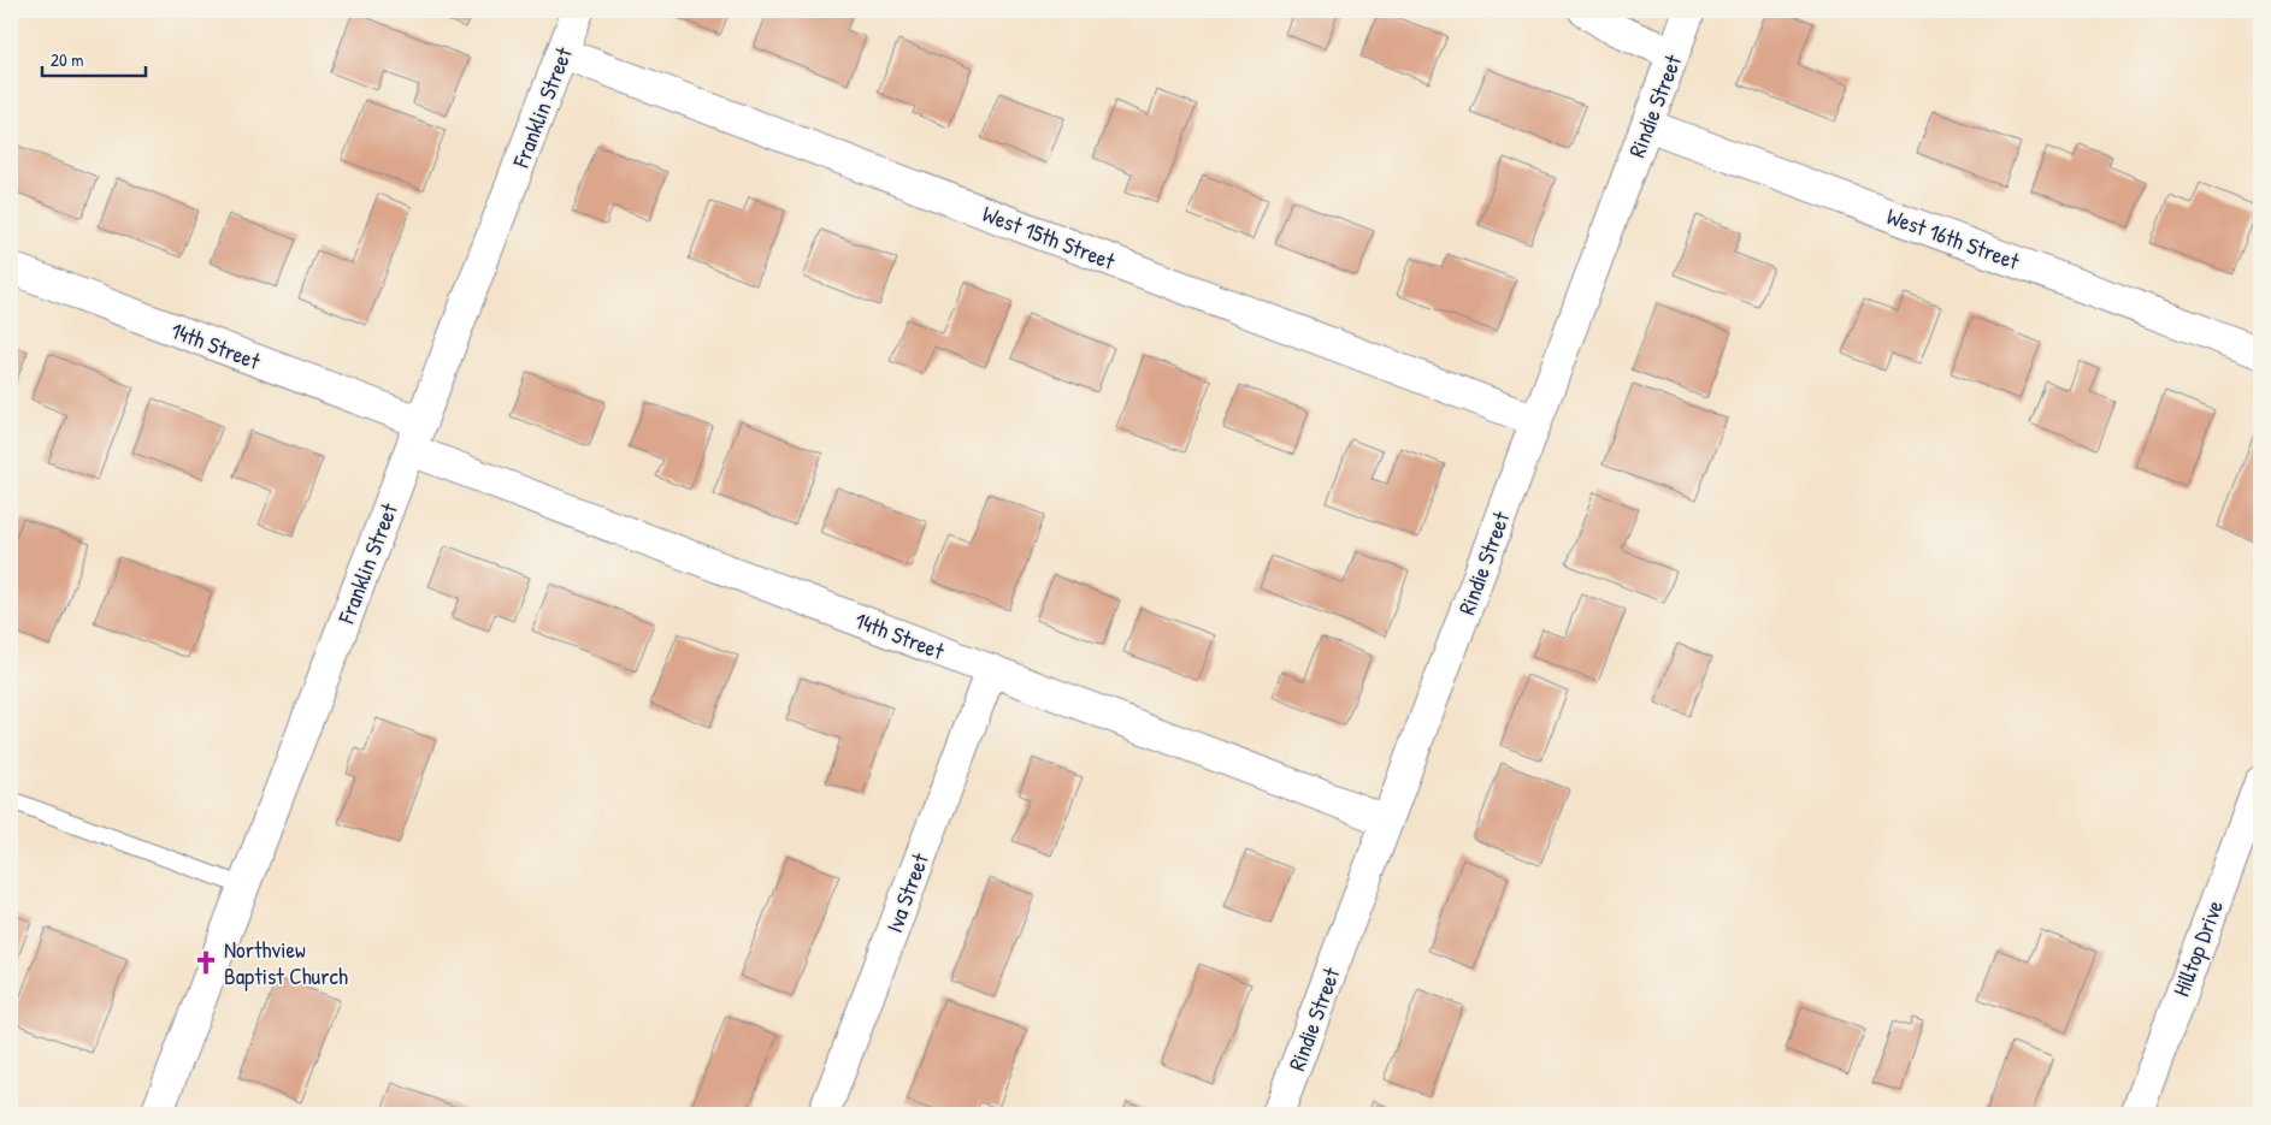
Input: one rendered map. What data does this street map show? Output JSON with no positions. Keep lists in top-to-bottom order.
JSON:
{
  "streets": {
    "street": [
      "Rindie Street",
      "Franklin Street",
      "West 15th Street",
      "West 16th Street",
      "14th Street",
      "Iva Street",
      "Hilltop Drive"
    ]
  },
  "crossings": [
    ["Rindie Street", "West 15th Street"],
    ["Rindie Street", "West 16th Street"],
    ["Rindie Street", "14th Street"],
    ["Franklin Street", "West 15th Street"],
    ["Franklin Street", "14th Street"],
    ["14th Street", "Iva Street"]
  ],
  "places": {
    "church": ["Northview Baptist Church"]
  },
  "scale_bar": "20 m"
}
